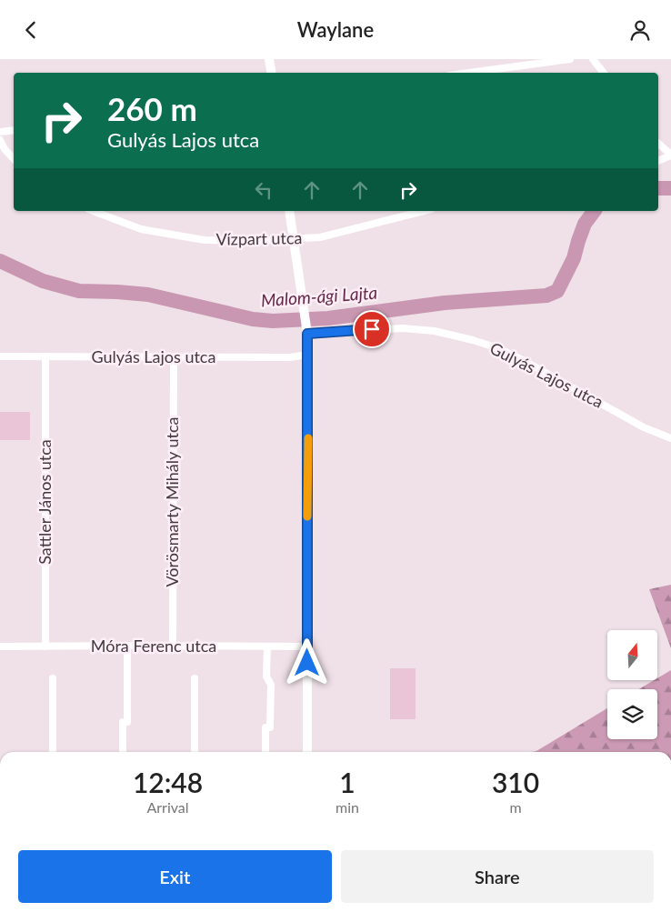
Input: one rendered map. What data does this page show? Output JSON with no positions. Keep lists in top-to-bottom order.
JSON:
{
  "streets": {
    "street": [
      "Vízpart utca",
      "Gulyás Lajos utca",
      "Sattler János utca",
      "Vörösmarty Mihály utca",
      "Móra Ferenc utca"
    ]
  },
  "crossings": [
    ["Gulyás Lajos utca", "Sattler János utca"],
    ["Gulyás Lajos utca", "Vörösmarty Mihály utca"],
    ["Sattler János utca", "Móra Ferenc utca"],
    ["Vörösmarty Mihály utca", "Móra Ferenc utca"]
  ],
  "water": ["Malom-ági Lajta"],
  "north": "top",
  "page": {
    "header": "Waylane",
    "turn": ["260 m", "Gulyás Lajos utca"],
    "eta": [
      "12:48",
      "Arrival",
      "1",
      "min",
      "310",
      "m"
    ],
    "buttons": ["Exit", "Share"]
  }
}
